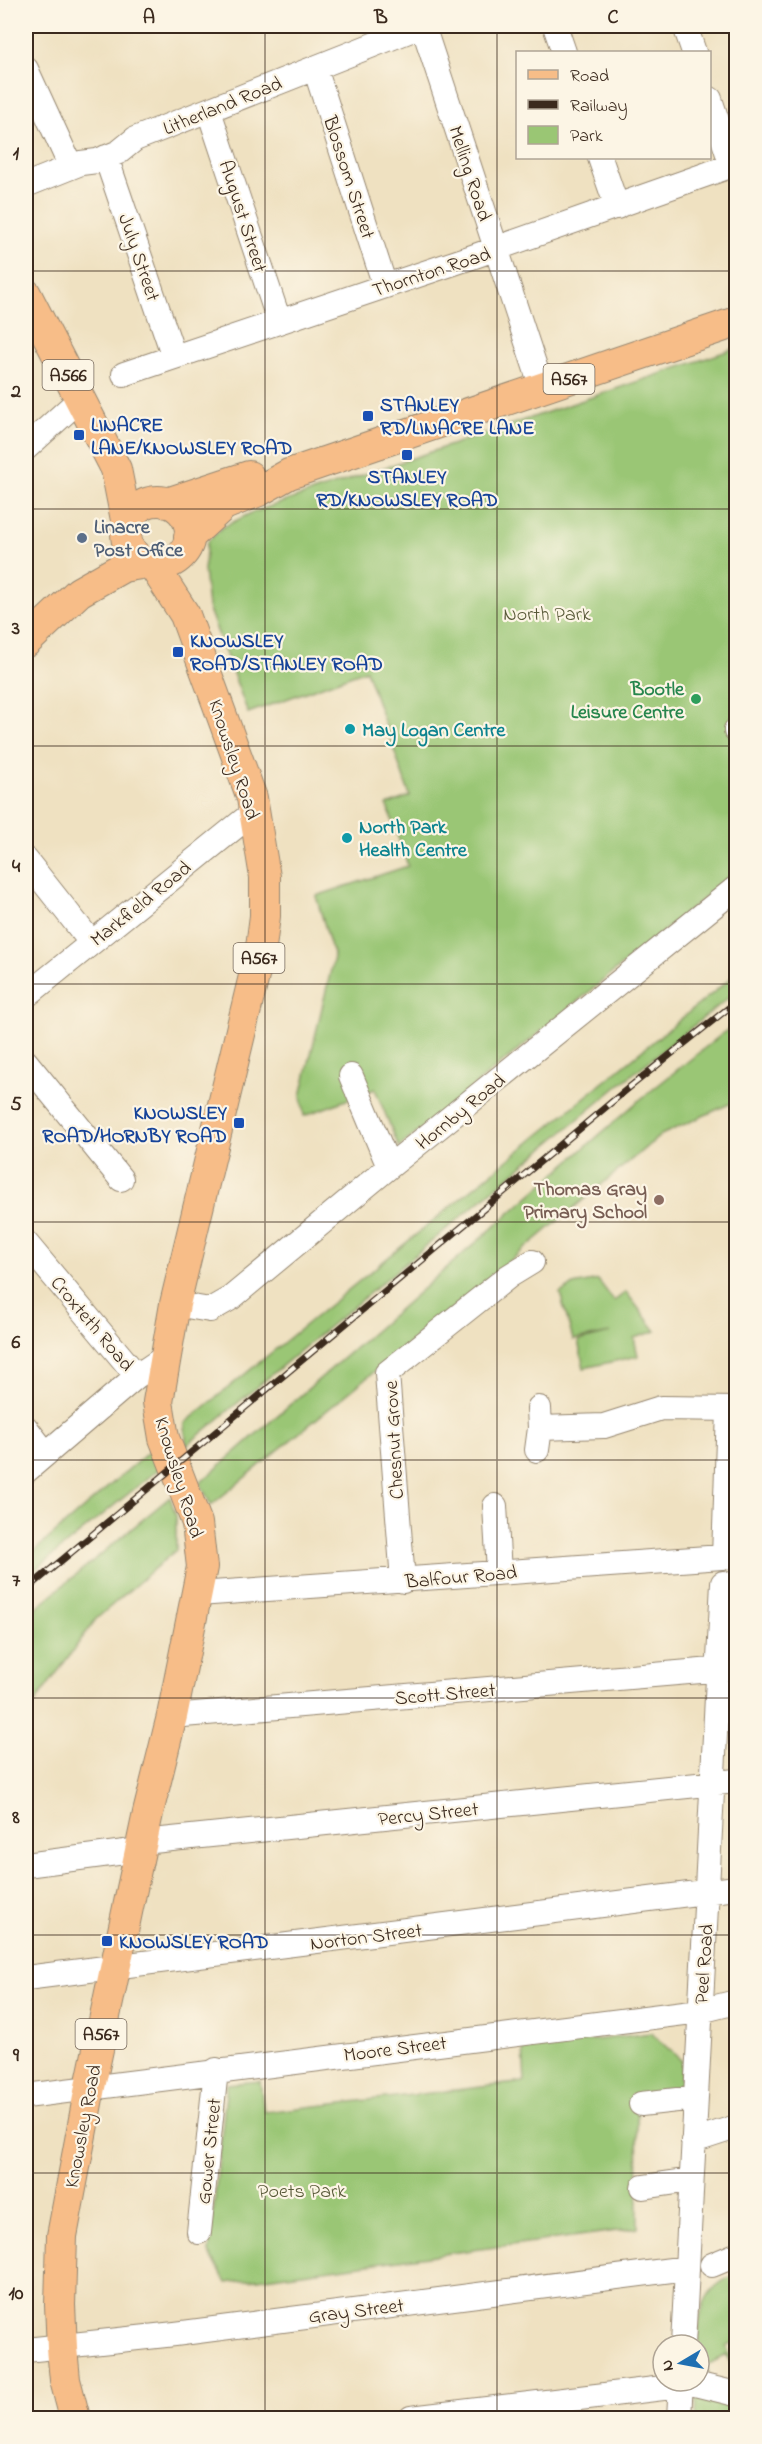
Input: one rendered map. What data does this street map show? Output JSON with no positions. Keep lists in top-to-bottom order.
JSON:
{
  "streets": {
    "main road": ["A566", "A567", "Knowsley Road"],
    "street": [
      "Litherland Road",
      "Melling Road",
      "Blossom Street",
      "August Street",
      "July Street",
      "Thornton Road",
      "Markfield Road",
      "Hornby Road",
      "Croxteth Road",
      "Chesnut Grove",
      "Balfour Road",
      "Scott Street",
      "Percy Street",
      "Norton Street",
      "Peel Road",
      "Moore Street",
      "Gower Street",
      "Gray Street"
    ]
  },
  "crossings": [
    ["Litherland Road", "Melling Road"],
    ["Litherland Road", "Blossom Street"],
    ["Litherland Road", "August Street"],
    ["Litherland Road", "July Street"],
    ["Melling Road", "Thornton Road"],
    ["Melling Road", "A567"],
    ["Blossom Street", "Thornton Road"],
    ["August Street", "Thornton Road"],
    ["July Street", "Thornton Road"],
    ["A566", "A567"],
    ["A566", "Knowsley Road"],
    ["A567", "Knowsley Road"],
    ["Knowsley Road", "Markfield Road"],
    ["Knowsley Road", "Hornby Road"],
    ["Knowsley Road", "Balfour Road"],
    ["Knowsley Road", "Scott Street"],
    ["Knowsley Road", "Percy Street"],
    ["Knowsley Road", "Norton Street"],
    ["Knowsley Road", "Moore Street"],
    ["Knowsley Road", "Gray Street"],
    ["Chesnut Grove", "Balfour Road"],
    ["Scott Street", "Peel Road"],
    ["Percy Street", "Peel Road"],
    ["Norton Street", "Peel Road"],
    ["Peel Road", "Moore Street"],
    ["Peel Road", "Gray Street"],
    ["Moore Street", "Gower Street"]
  ],
  "parks": ["North Park", "Poets Park"],
  "places": {
    "transit": [
      "STANLEY RD/LINACRE LANE",
      "LINACRE LANE/KNOWSLEY ROAD",
      "STANLEY RD/KNOWSLEY ROAD",
      "KNOWSLEY ROAD/STANLEY ROAD",
      "KNOWSLEY ROAD/HORNBY ROAD",
      "KNOWSLEY ROAD"
    ],
    "other": [
      "Linacre Post Office",
      "Bootle Leisure Centre",
      "May Logan Centre",
      "North Park Health Centre",
      "Thomas Gray Primary School"
    ]
  },
  "legend": ["Road", "Railway", "Park"],
  "north": "left",
  "grid": {
    "columns": ["A", "B", "C"],
    "rows": [
      "1",
      "2",
      "3",
      "4",
      "5",
      "6",
      "7",
      "8",
      "9",
      "10"
    ]
  }
}
